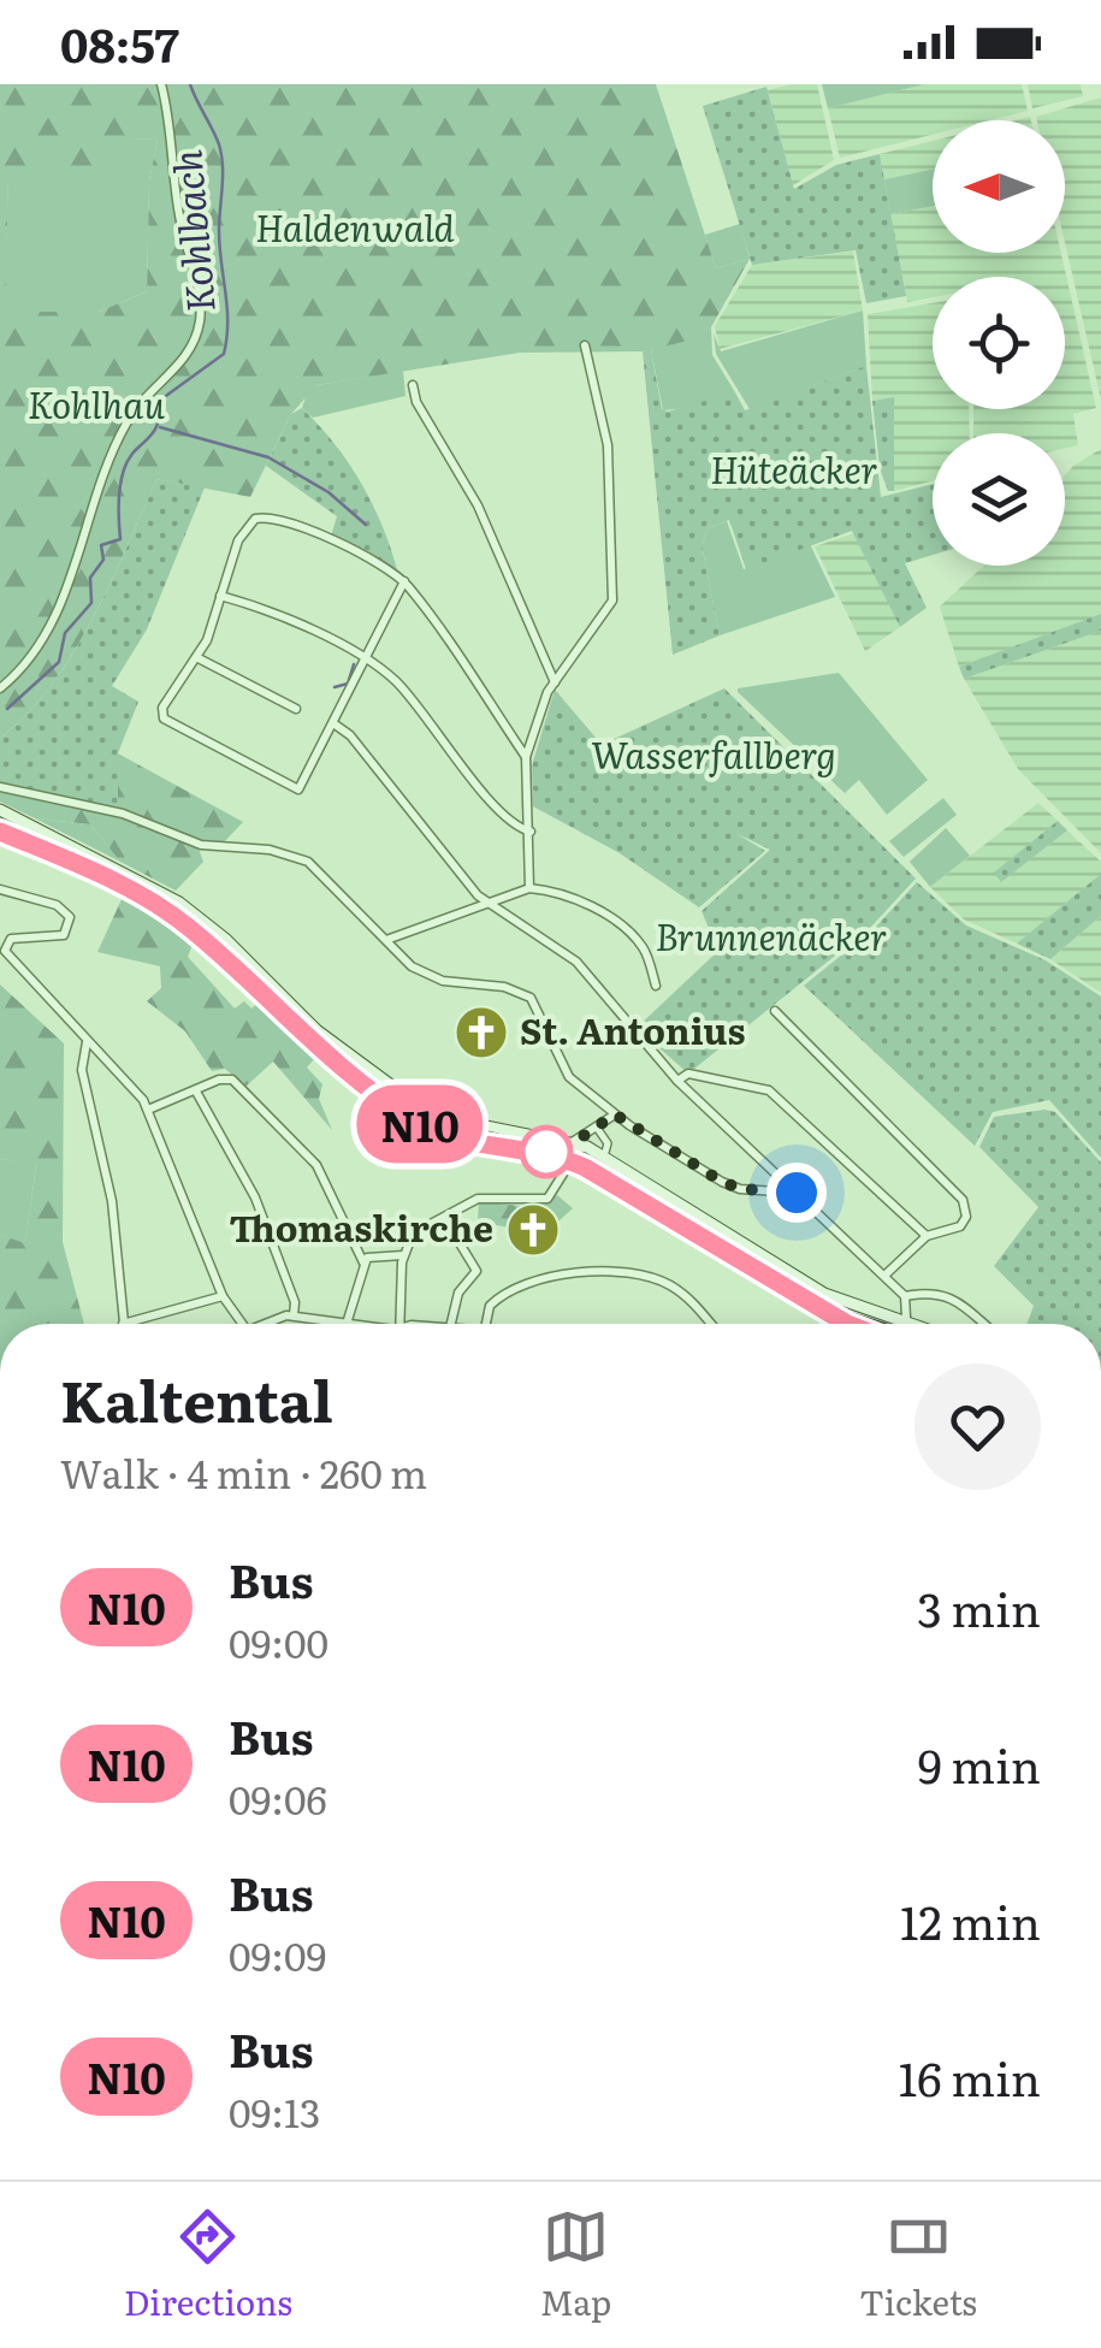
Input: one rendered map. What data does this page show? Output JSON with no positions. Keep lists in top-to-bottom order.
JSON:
{
  "water": ["Kohlbach"],
  "parks": [
    "Haldenwald",
    "Kohlhau",
    "Hüteäcker",
    "Wasserfallberg",
    "Brunnenäcker"
  ],
  "places": {
    "church": ["St. Antonius", "Thomaskirche"]
  },
  "lines": ["bus line N10"],
  "north": "left",
  "page": {
    "status": "08:57",
    "on_map": "N10",
    "heading": ["Kaltental", "Walk · 4 min · 260 m"],
    "list": [
      {
        "mark": "N10",
        "name": "Bus",
        "note": "09:00",
        "value": "3 min"
      },
      {
        "mark": "N10",
        "name": "Bus",
        "note": "09:06",
        "value": "9 min"
      },
      {
        "mark": "N10",
        "name": "Bus",
        "note": "09:09",
        "value": "12 min"
      },
      {
        "mark": "N10",
        "name": "Bus",
        "note": "09:13",
        "value": "16 min"
      }
    ],
    "tabs": ["Directions", "Map", "Tickets"]
  }
}
